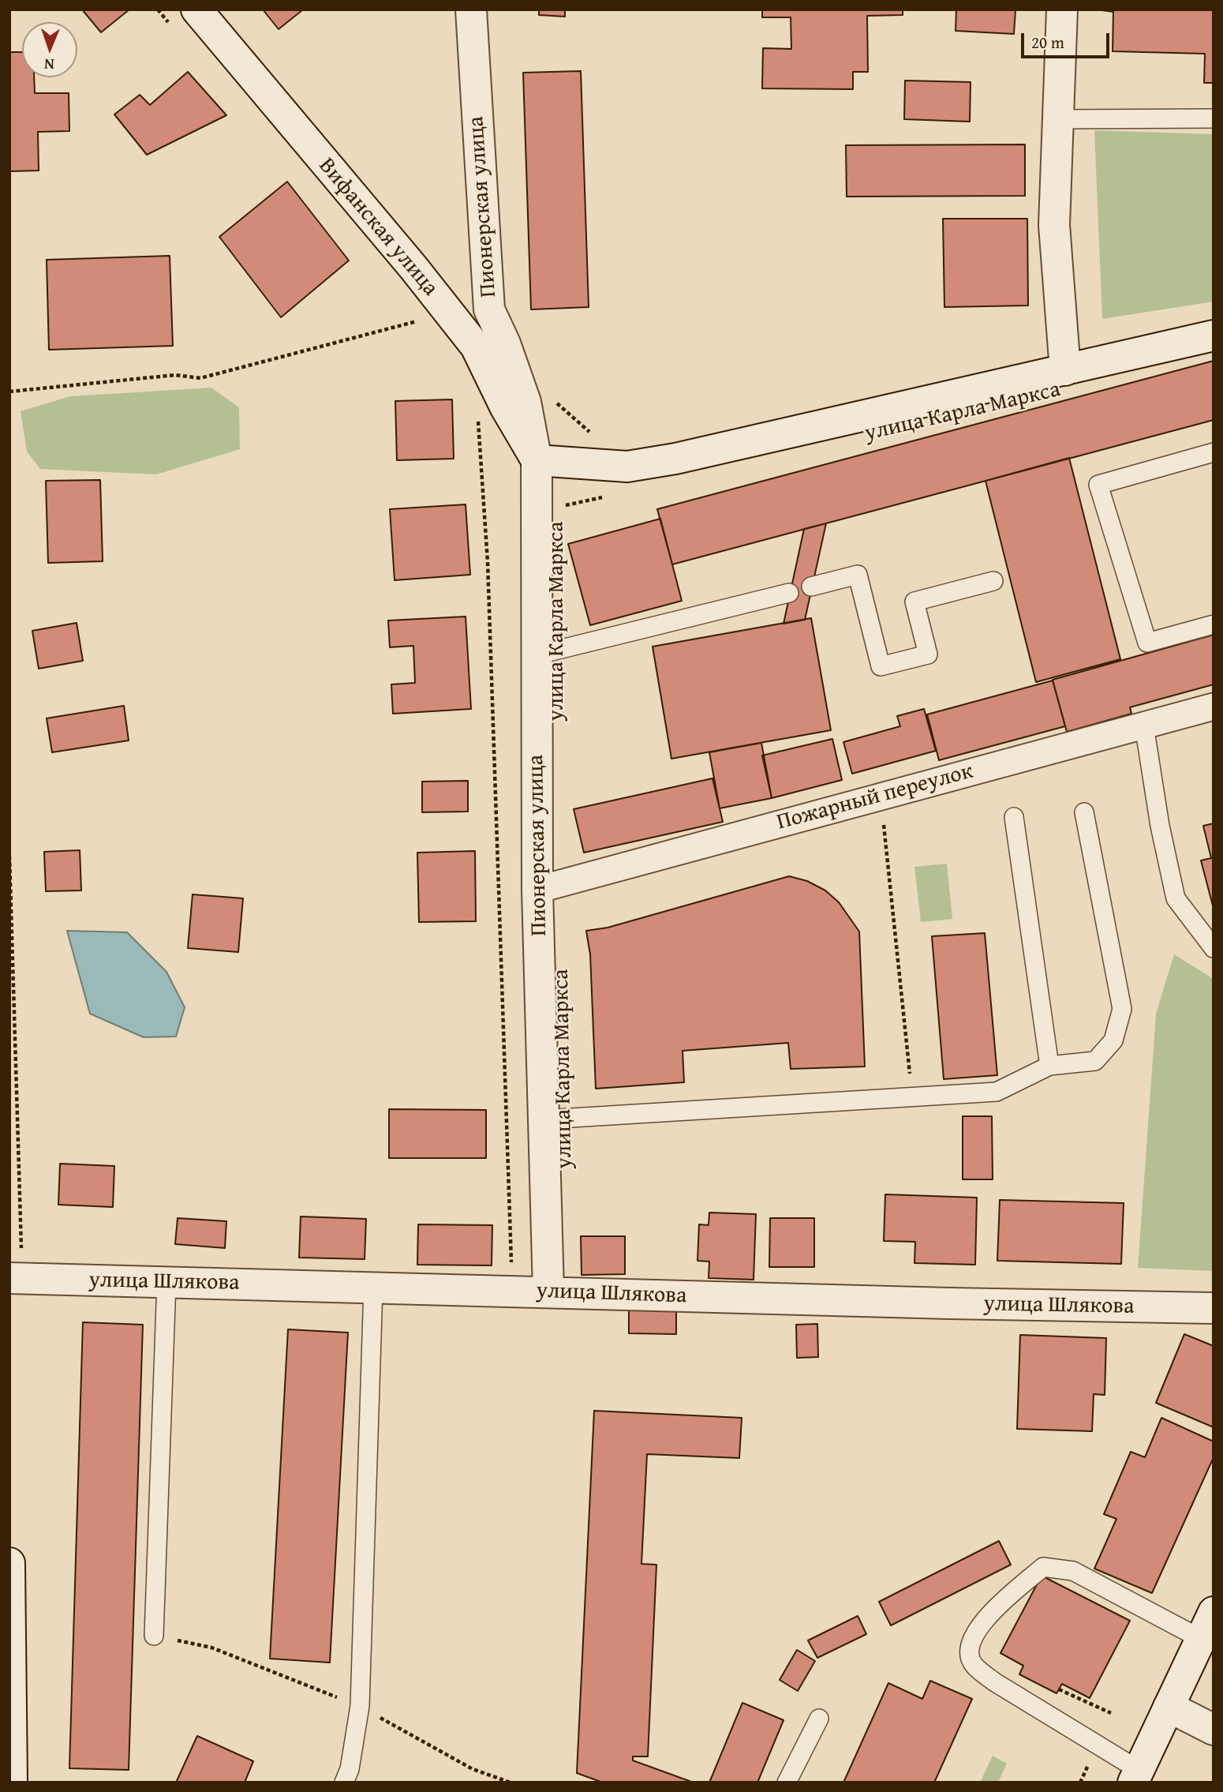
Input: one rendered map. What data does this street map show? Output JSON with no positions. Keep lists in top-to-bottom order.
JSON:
{
  "streets": {
    "street": [
      "Пионерская улица",
      "Вифанская улица",
      "улица Карла Маркса",
      "Пожарный переулок",
      "улица Шлякова"
    ]
  },
  "crossings": [
    ["Пионерская улица", "Вифанская улица"],
    ["Пионерская улица", "улица Карла Маркса"],
    ["Пионерская улица", "Пожарный переулок"],
    ["Пионерская улица", "улица Шлякова"],
    ["Вифанская улица", "улица Карла Маркса"]
  ],
  "scale_bar": "20 m",
  "north": "bottom"
}
